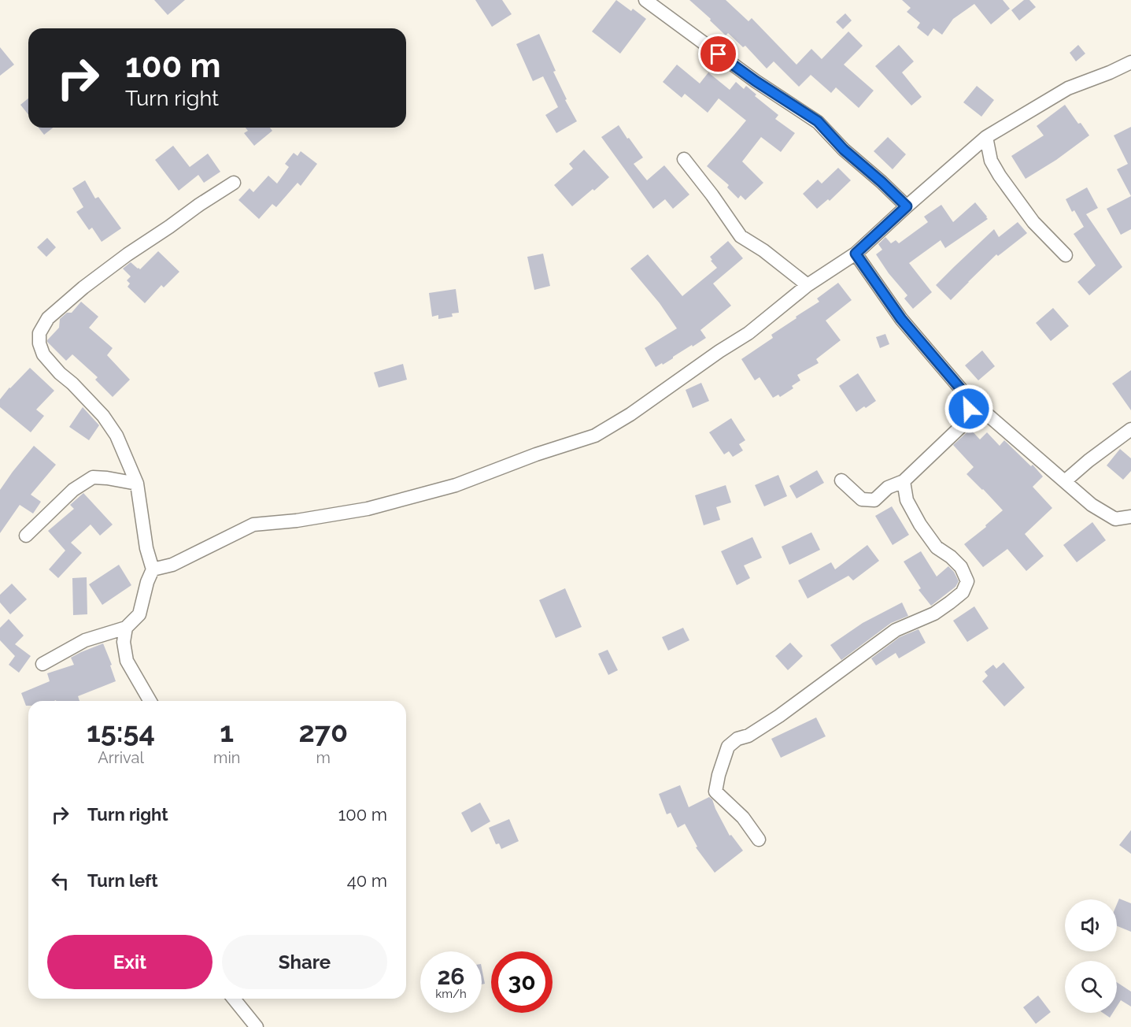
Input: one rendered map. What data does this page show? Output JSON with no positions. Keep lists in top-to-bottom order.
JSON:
{
  "page": {
    "turn": ["100 m", "Turn right"],
    "eta": [
      "15:54",
      "Arrival",
      "1",
      "min",
      "270",
      "m"
    ],
    "list": [
      {
        "name": "Turn right",
        "value": "100 m"
      },
      {
        "name": "Turn left",
        "value": "40 m"
      }
    ],
    "buttons": ["Exit", "Share"],
    "speed": "26 km/h",
    "limit": "30"
  }
}
